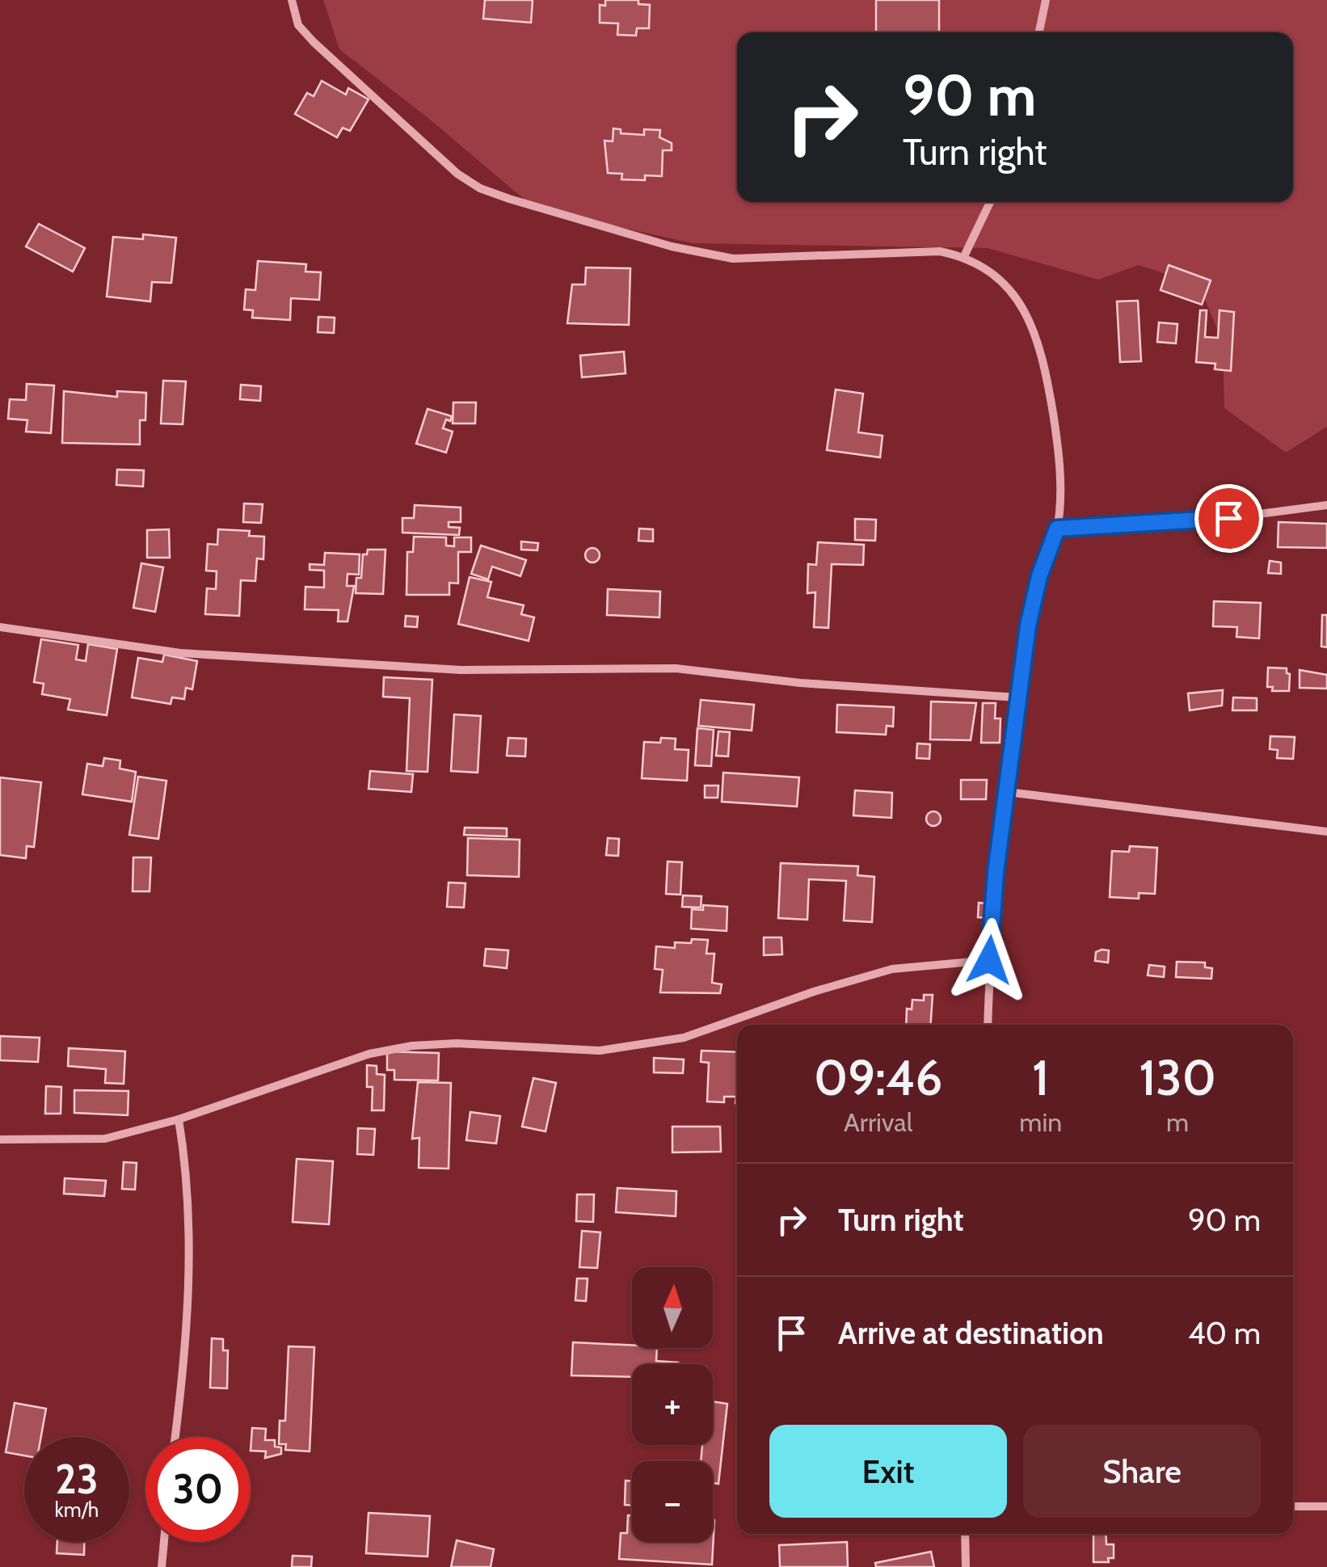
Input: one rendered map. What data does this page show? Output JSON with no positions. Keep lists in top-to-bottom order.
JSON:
{
  "north": "top",
  "page": {
    "turn": ["90 m", "Turn right"],
    "eta": [
      "09:46",
      "Arrival",
      "1",
      "min",
      "130",
      "m"
    ],
    "list": [
      {
        "name": "Turn right",
        "value": "90 m"
      },
      {
        "name": "Arrive at destination",
        "value": "40 m"
      }
    ],
    "map_buttons": ["+", "−"],
    "buttons": ["Exit", "Share"],
    "speed": "23 km/h",
    "limit": "30"
  }
}
